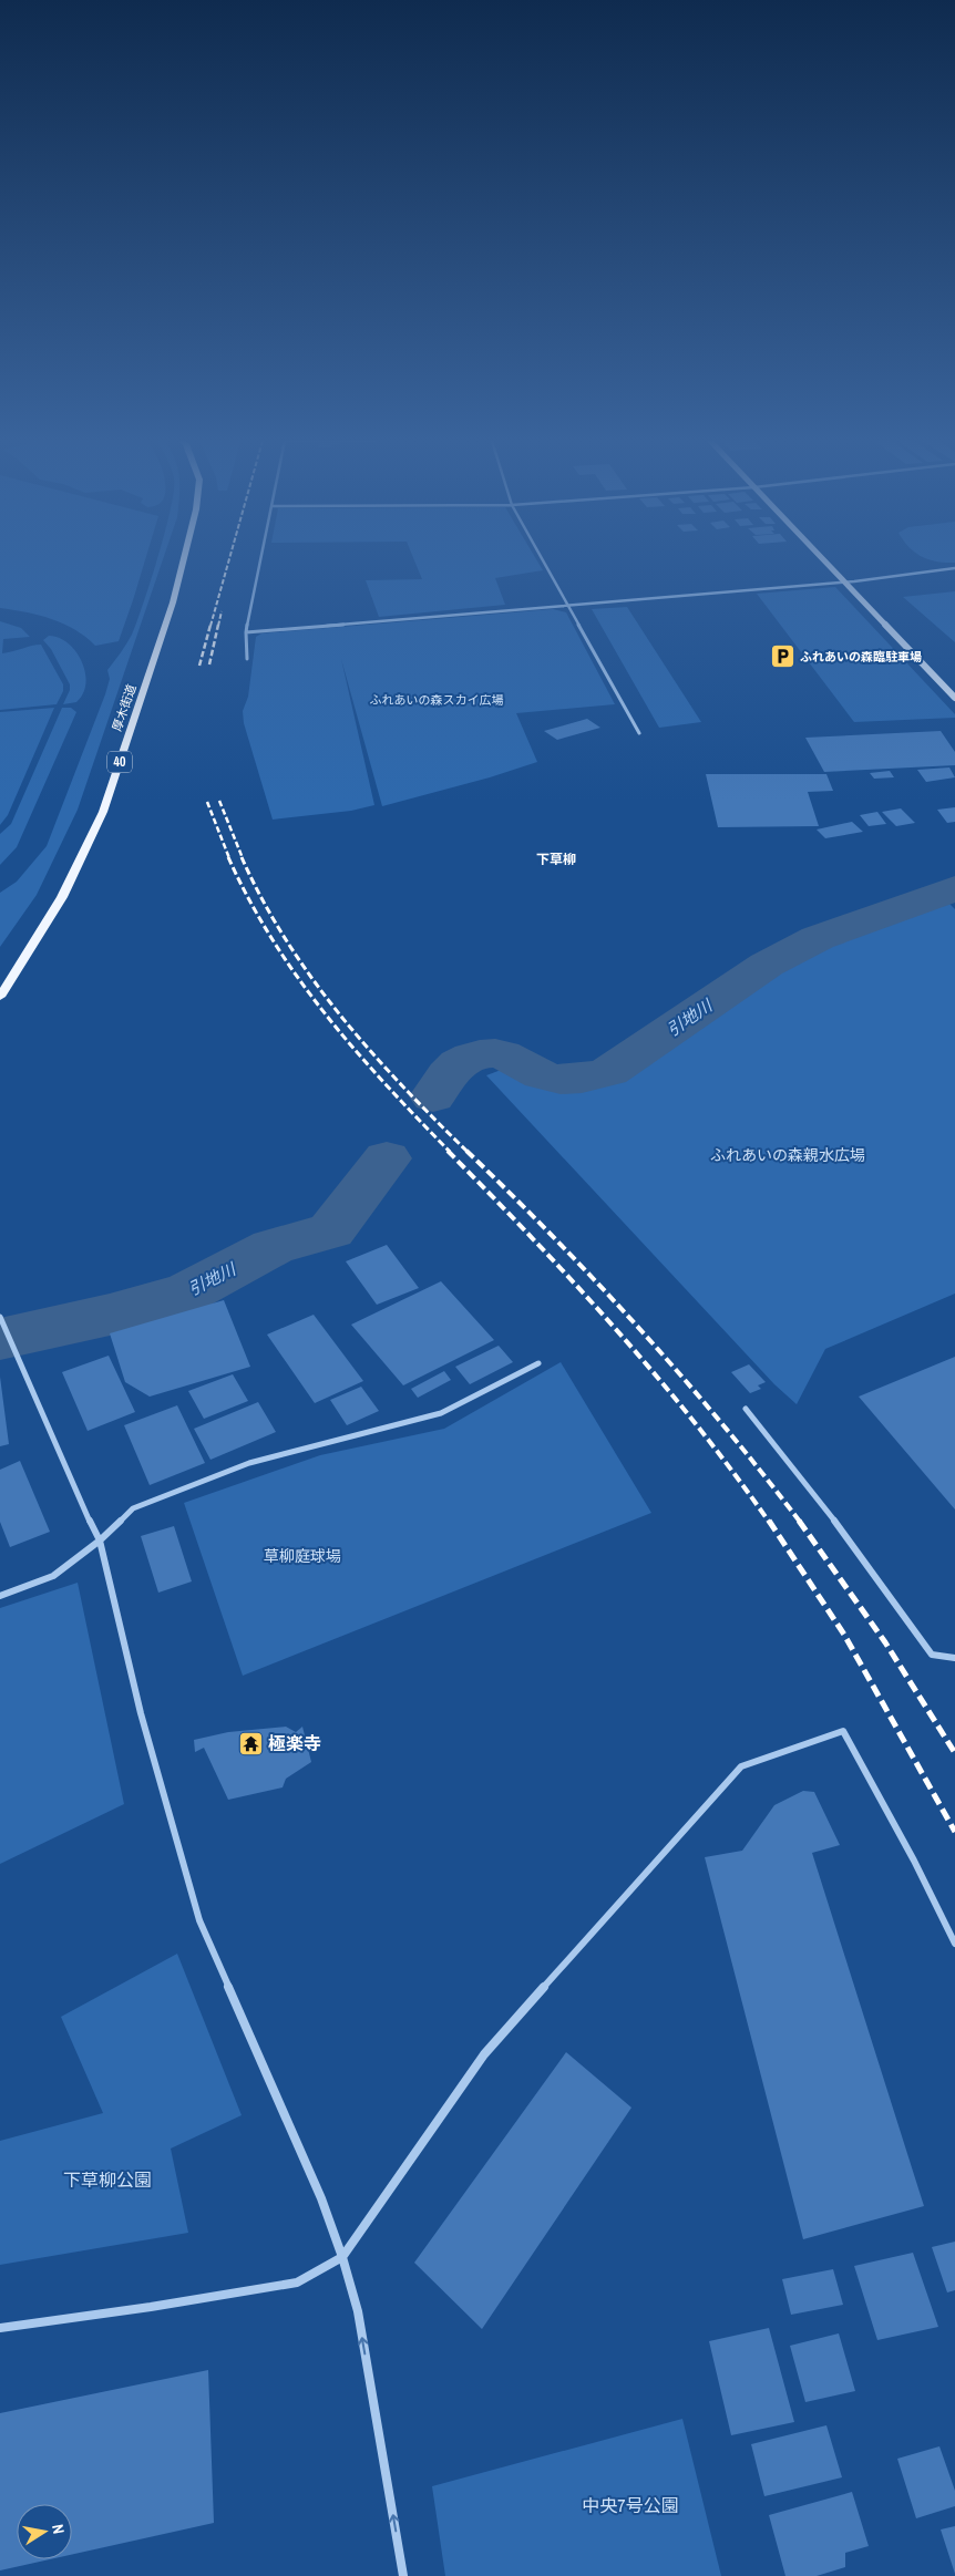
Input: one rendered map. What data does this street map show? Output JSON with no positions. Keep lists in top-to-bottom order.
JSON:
{
  "streets": {
    "main road": ["厚木街道", "40"]
  },
  "districts": ["下草柳"],
  "water": ["引地川"],
  "parks": [
    "ふれあいの森スカイ広場",
    "ふれあいの森親水広場",
    "草柳庭球場",
    "下草柳公園",
    "中央7号公園"
  ],
  "places": {
    "parking": ["ふれあいの森臨駐車場"],
    "temple": ["極楽寺"]
  },
  "north": "right"
}
